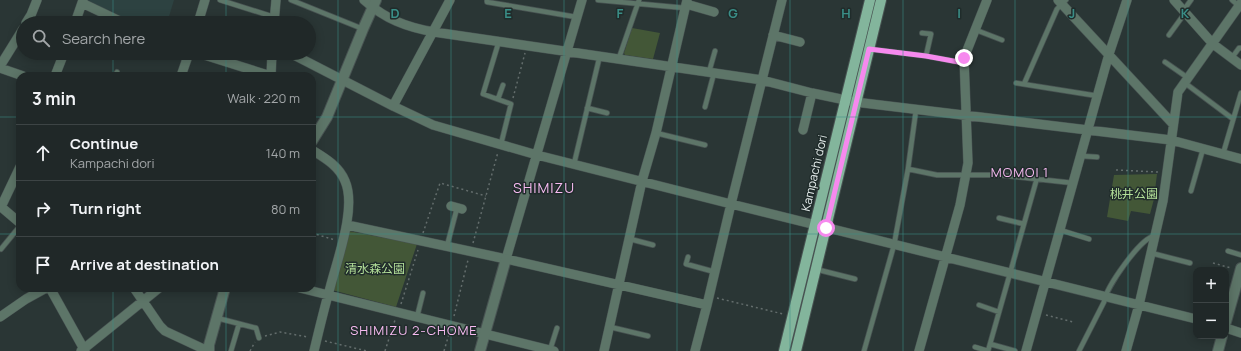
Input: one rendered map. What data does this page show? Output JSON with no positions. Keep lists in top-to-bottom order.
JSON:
{
  "streets": {
    "main road": ["Kampachi dori"]
  },
  "districts": ["MOMOI 1", "SHIMIZU", "SHIMIZU 2-CHOME"],
  "parks": ["桃井公園", "清水森公園"],
  "page": {
    "search": "Search here",
    "heading": ["3 min", "Walk · 220 m"],
    "list": [
      ["Continue", "Kampachi dori", "140 m"],
      ["Turn right", "80 m"],
      "Arrive at destination"
    ],
    "map_buttons": ["+", "−"]
  },
  "grid": {
    "columns": [
      "D",
      "E",
      "F",
      "G",
      "H",
      "I",
      "J",
      "K"
    ]
  }
}
